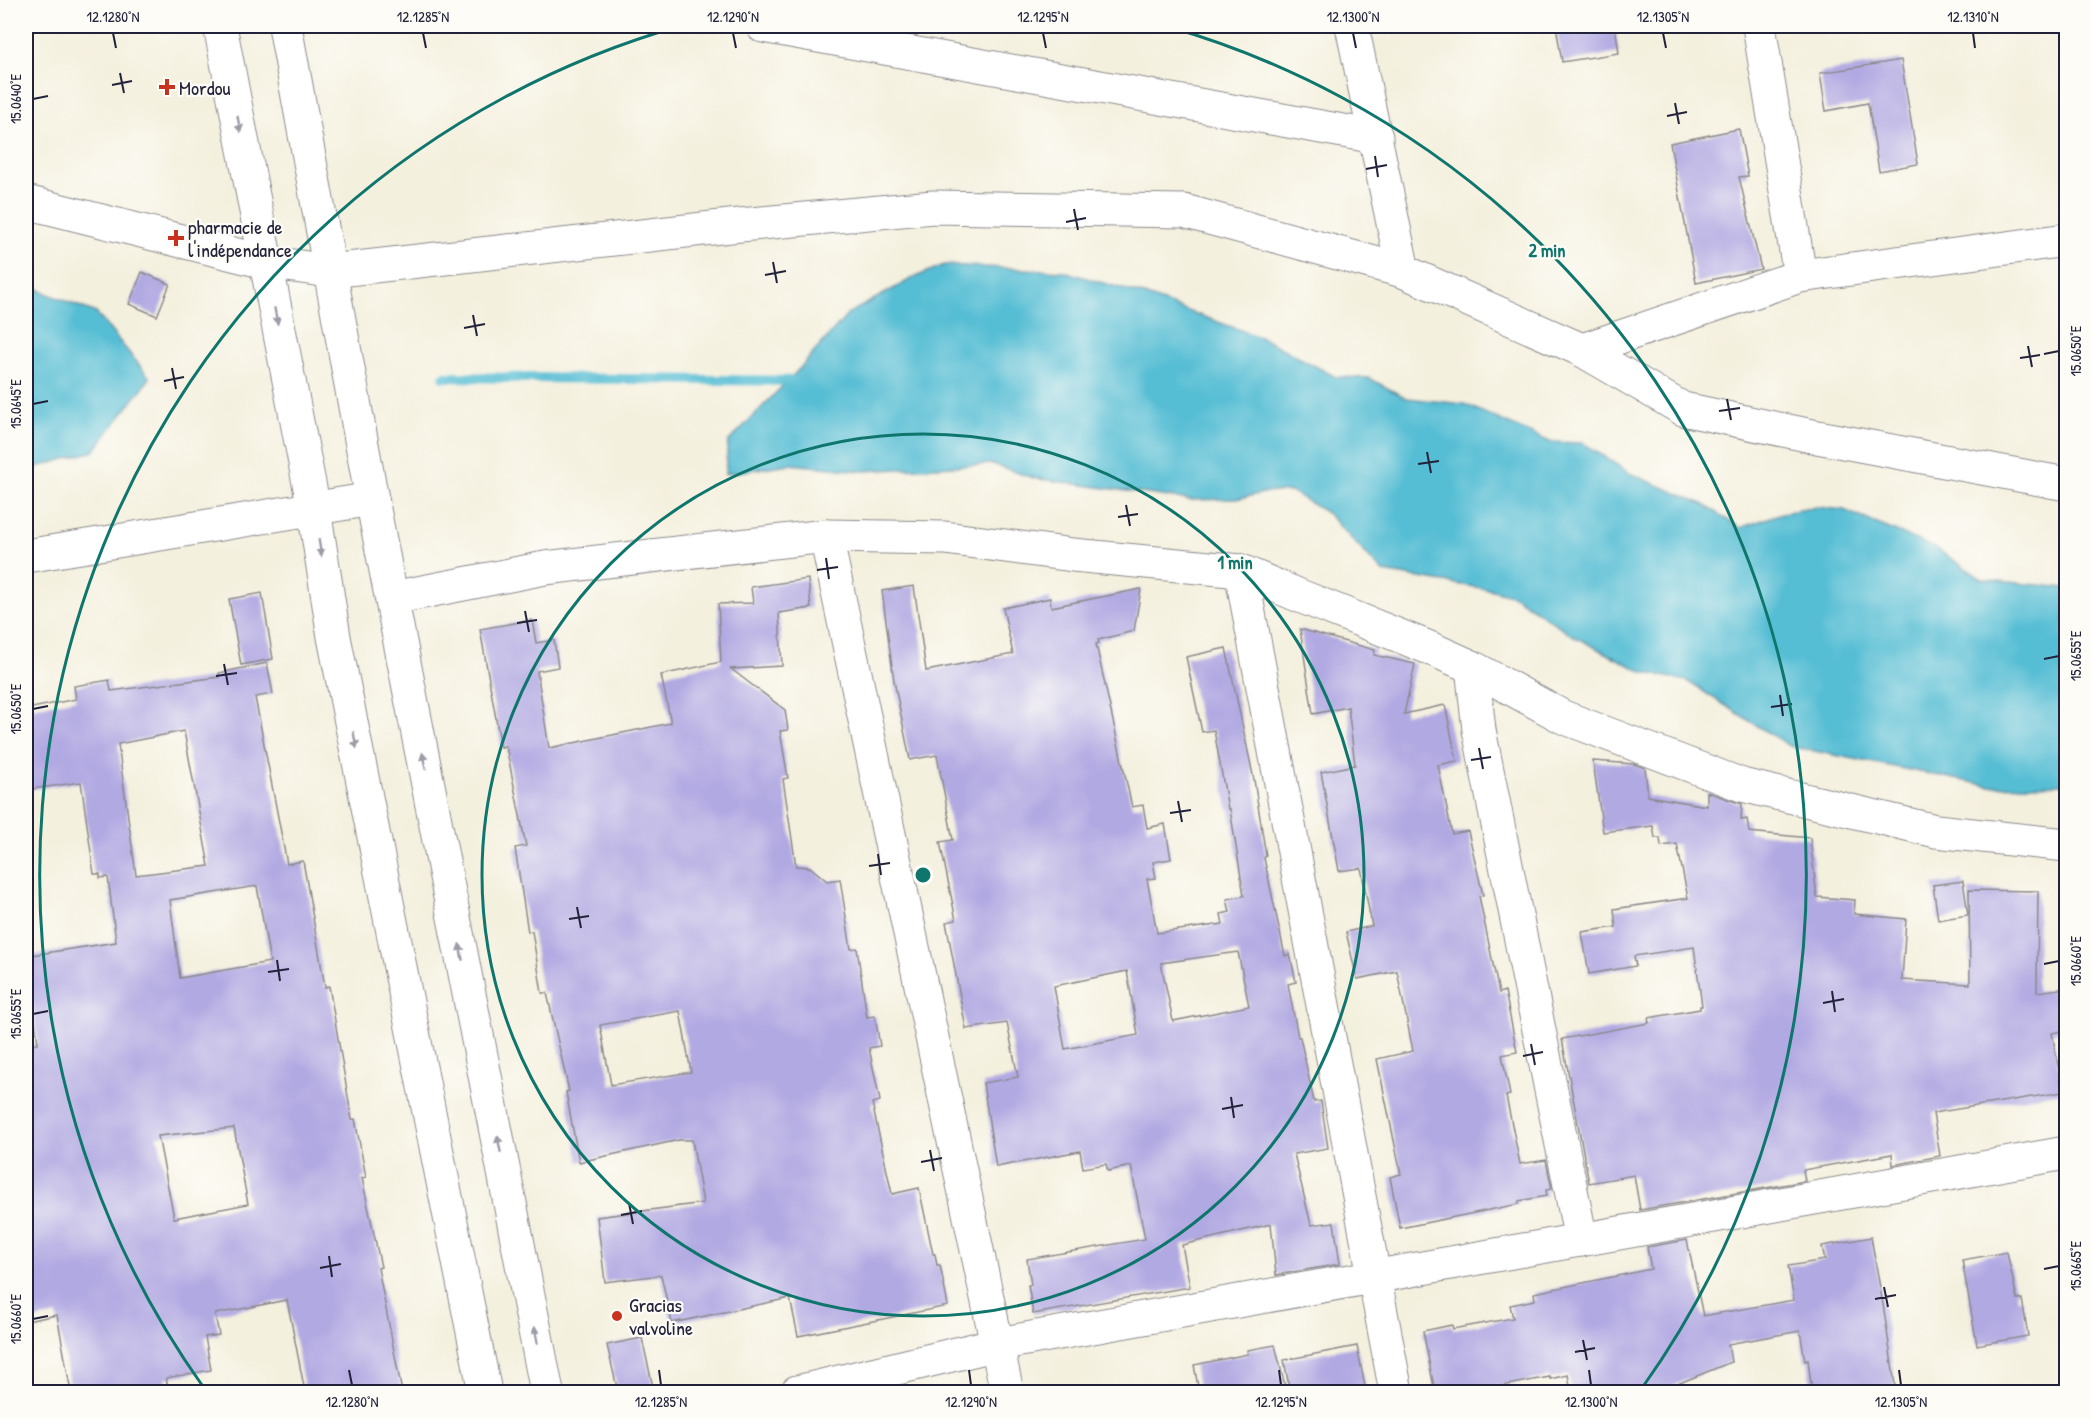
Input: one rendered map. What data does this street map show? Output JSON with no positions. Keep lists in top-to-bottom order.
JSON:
{
  "places": {
    "health": ["Mordou", "pharmacie de l'indépendance"],
    "other": ["Gracias valvoline"]
  },
  "coordinates": [
    "12.1280°N",
    "12.1285°N",
    "12.1290°N",
    "12.1295°N",
    "12.1300°N",
    "12.1305°N",
    "12.1310°N",
    "15.0640°E",
    "15.0650°E",
    "15.0645°E",
    "15.0655°E",
    "15.0660°E",
    "15.0665°E"
  ],
  "rings": ["2 min", "1 min"]
}
